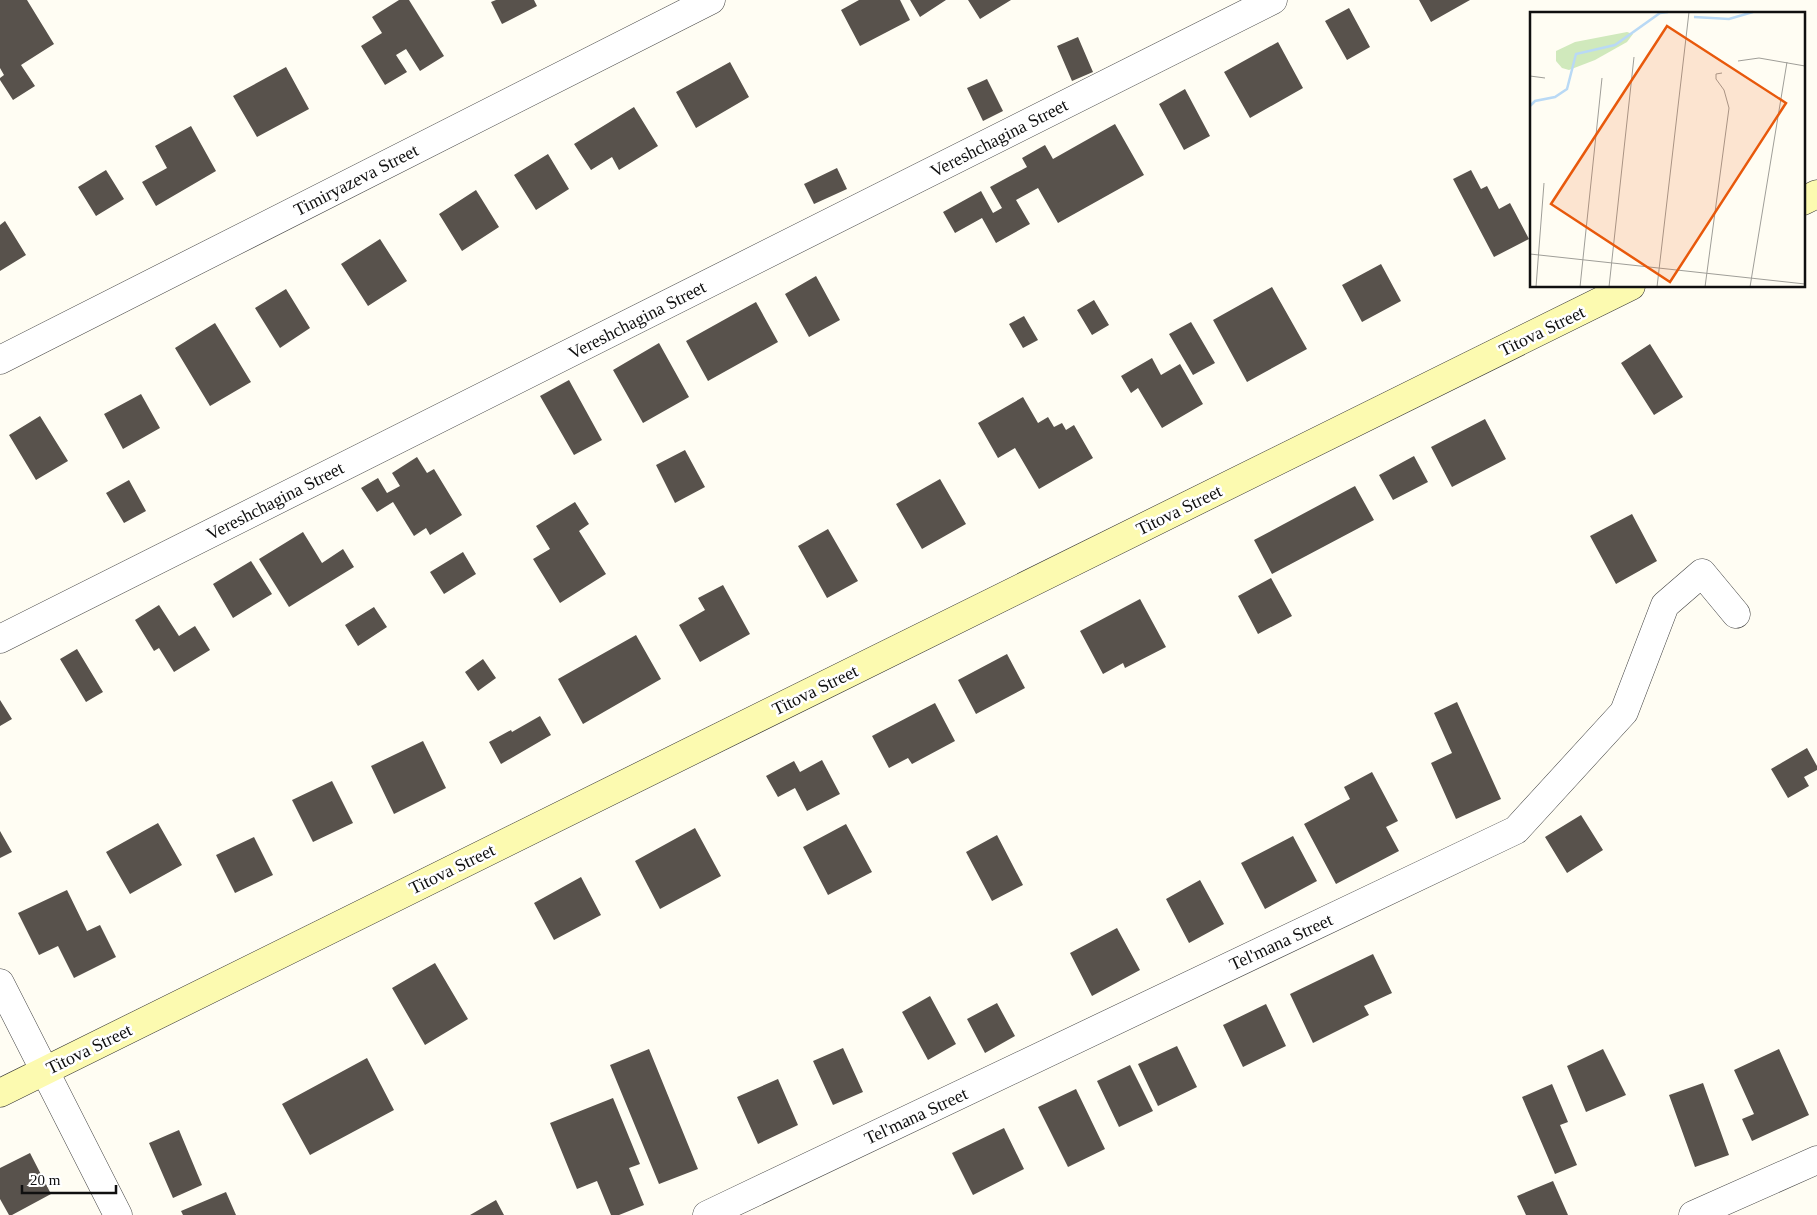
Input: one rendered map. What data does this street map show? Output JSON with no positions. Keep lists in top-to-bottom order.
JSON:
{
  "streets": {
    "main road": ["Titova Street"],
    "street": ["Vereshchagina Street", "Timiryazeva Street", "Tel'mana Street"]
  },
  "scale_bar": "20 m"
}
